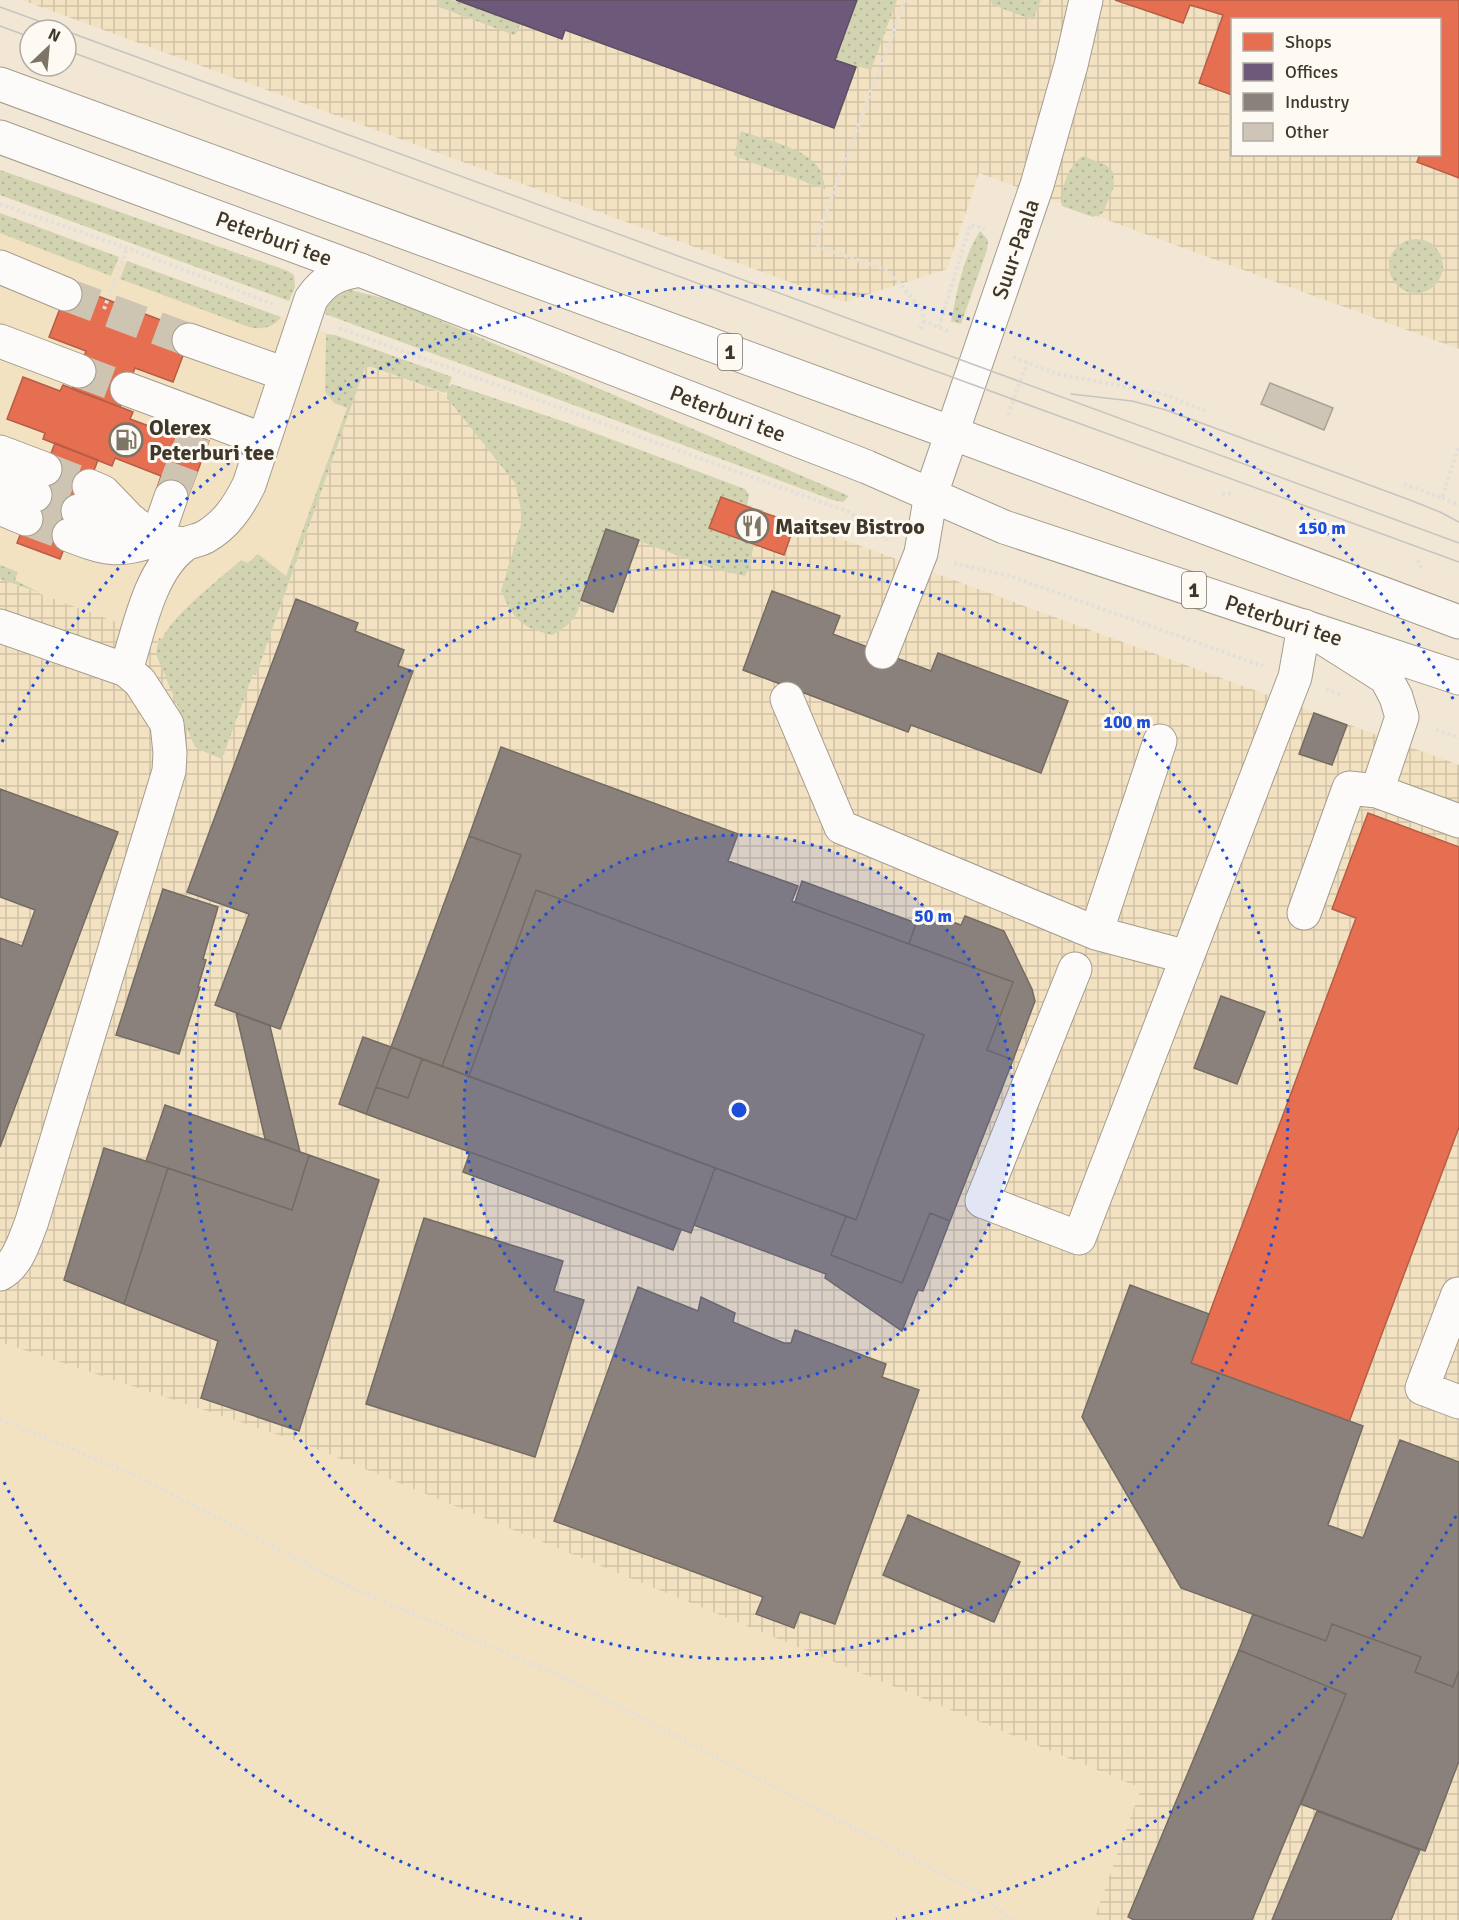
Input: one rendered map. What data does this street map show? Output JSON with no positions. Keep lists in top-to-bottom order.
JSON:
{
  "streets": {
    "main road": ["Peterburi tee", "Suur-Paala", "1"]
  },
  "crossings": [
    ["Peterburi tee", "Suur-Paala"],
    ["Suur-Paala", "1"]
  ],
  "places": {
    "fuel station": ["Olerex Peterburi tee"],
    "restaurant": ["Maitsev Bistroo"]
  },
  "legend": [
    "Shops",
    "Offices",
    "Industry",
    "Other"
  ],
  "north": "top right",
  "rings": ["150 m", "100 m", "50 m"]
}
